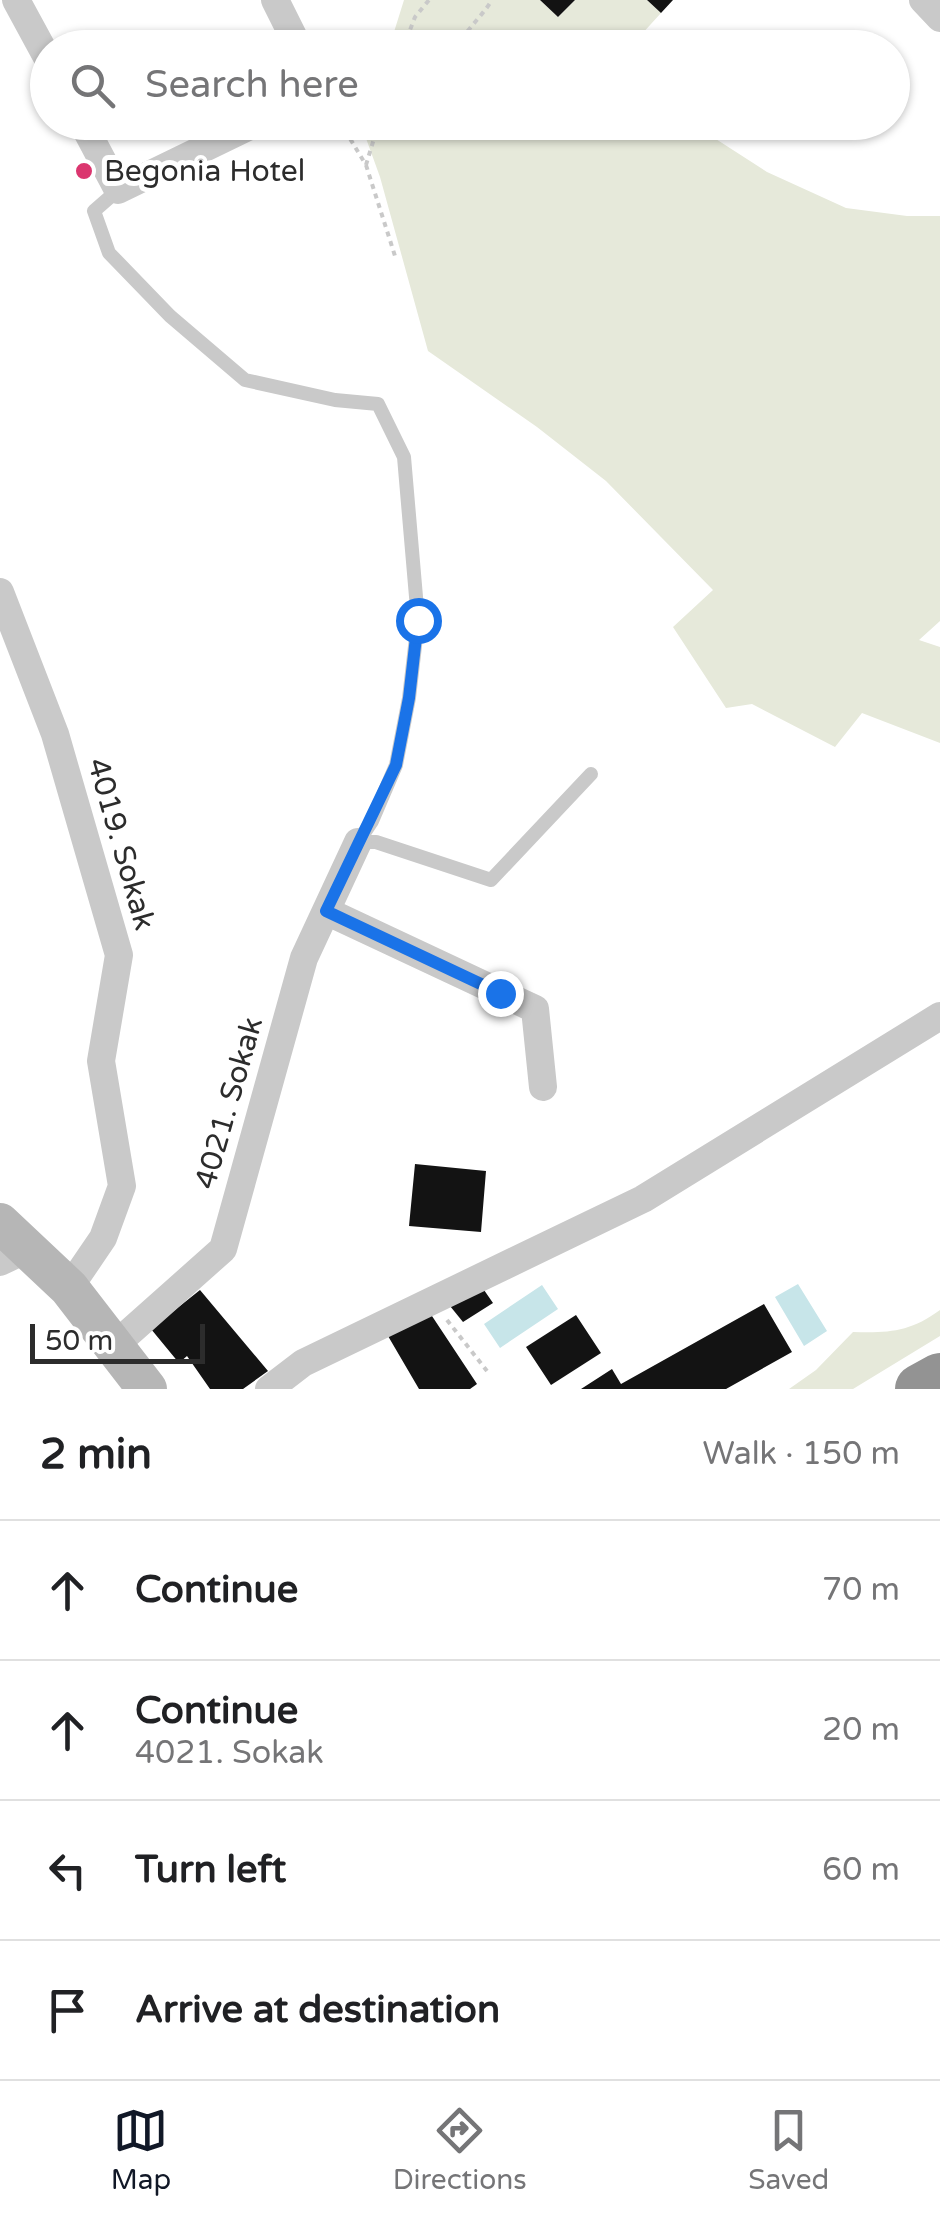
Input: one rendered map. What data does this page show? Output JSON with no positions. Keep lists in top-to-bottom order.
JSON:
{
  "streets": {
    "street": ["4019. Sokak", "4021. Sokak"]
  },
  "places": ["Begonia Hotel"],
  "scale_bar": "50 m",
  "page": {
    "search": "Search here",
    "scale": "50 m",
    "heading": ["2 min", "Walk · 150 m"],
    "list": [
      ["Continue", "70 m"],
      ["Continue", "4021. Sokak", "20 m"],
      ["Turn left", "60 m"],
      "Arrive at destination"
    ],
    "nav": ["Map", "Directions", "Saved"]
  }
}
